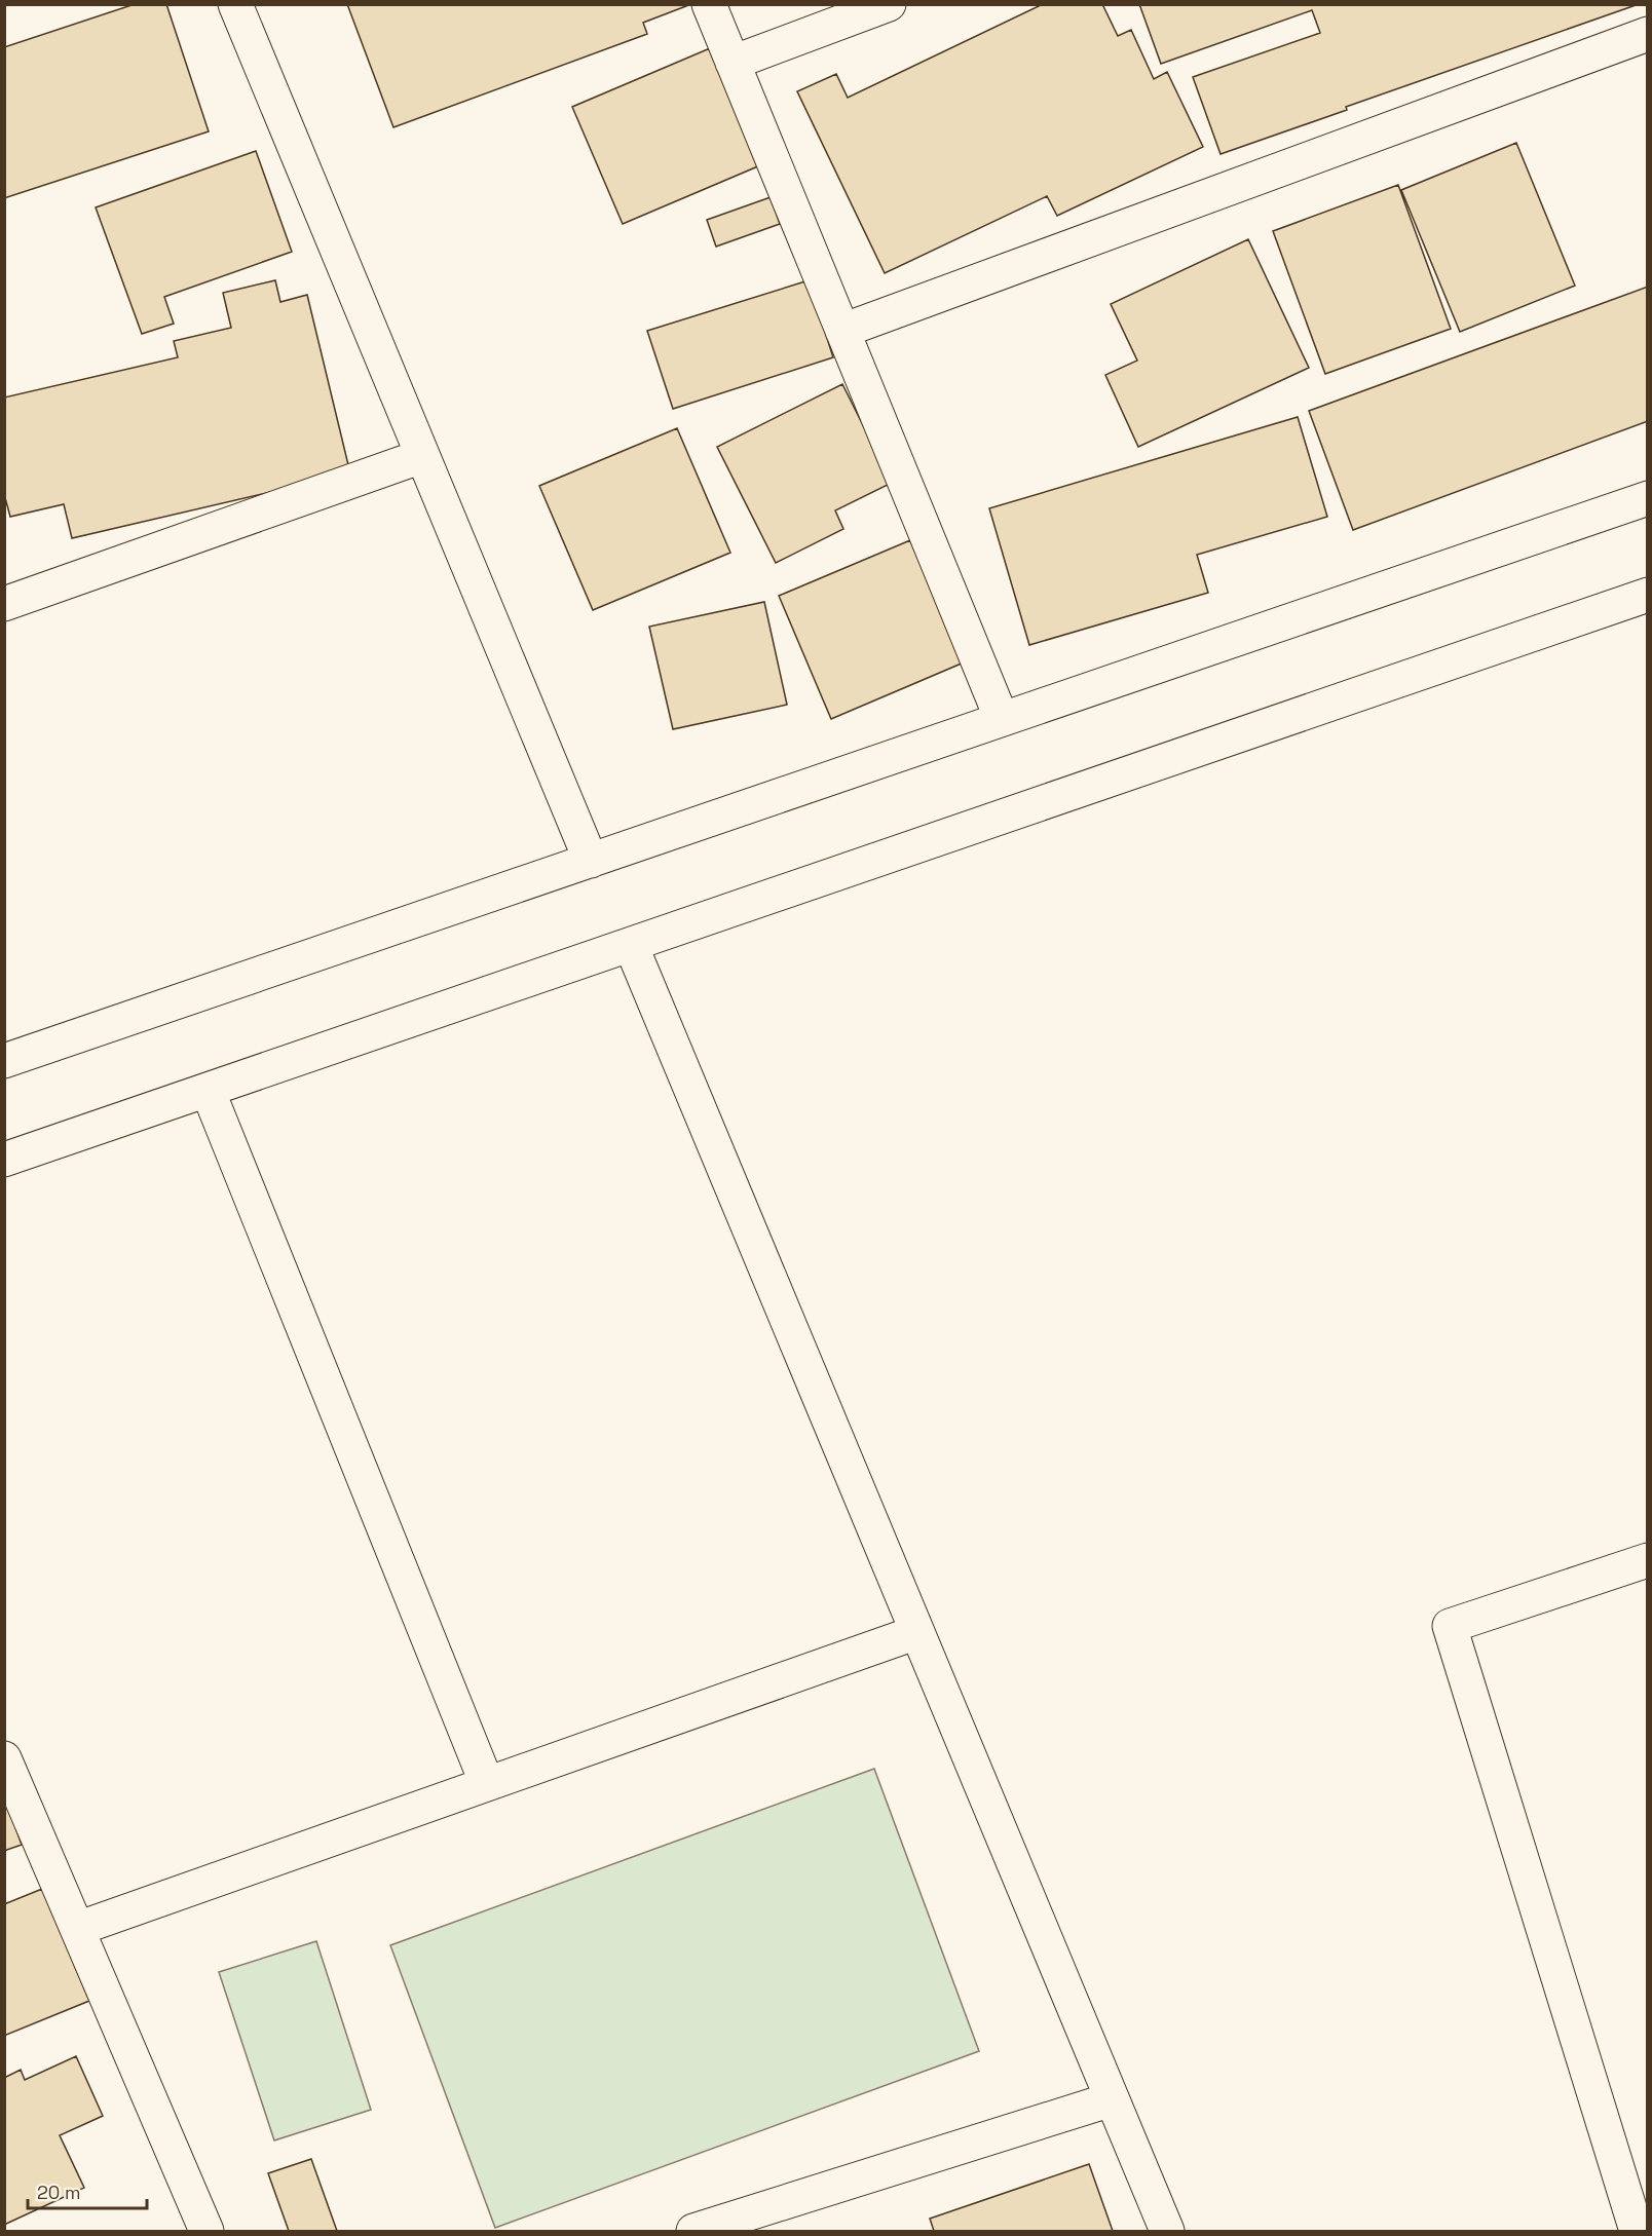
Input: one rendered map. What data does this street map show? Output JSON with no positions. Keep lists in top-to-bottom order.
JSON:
{
  "scale_bar": "20 m"
}
